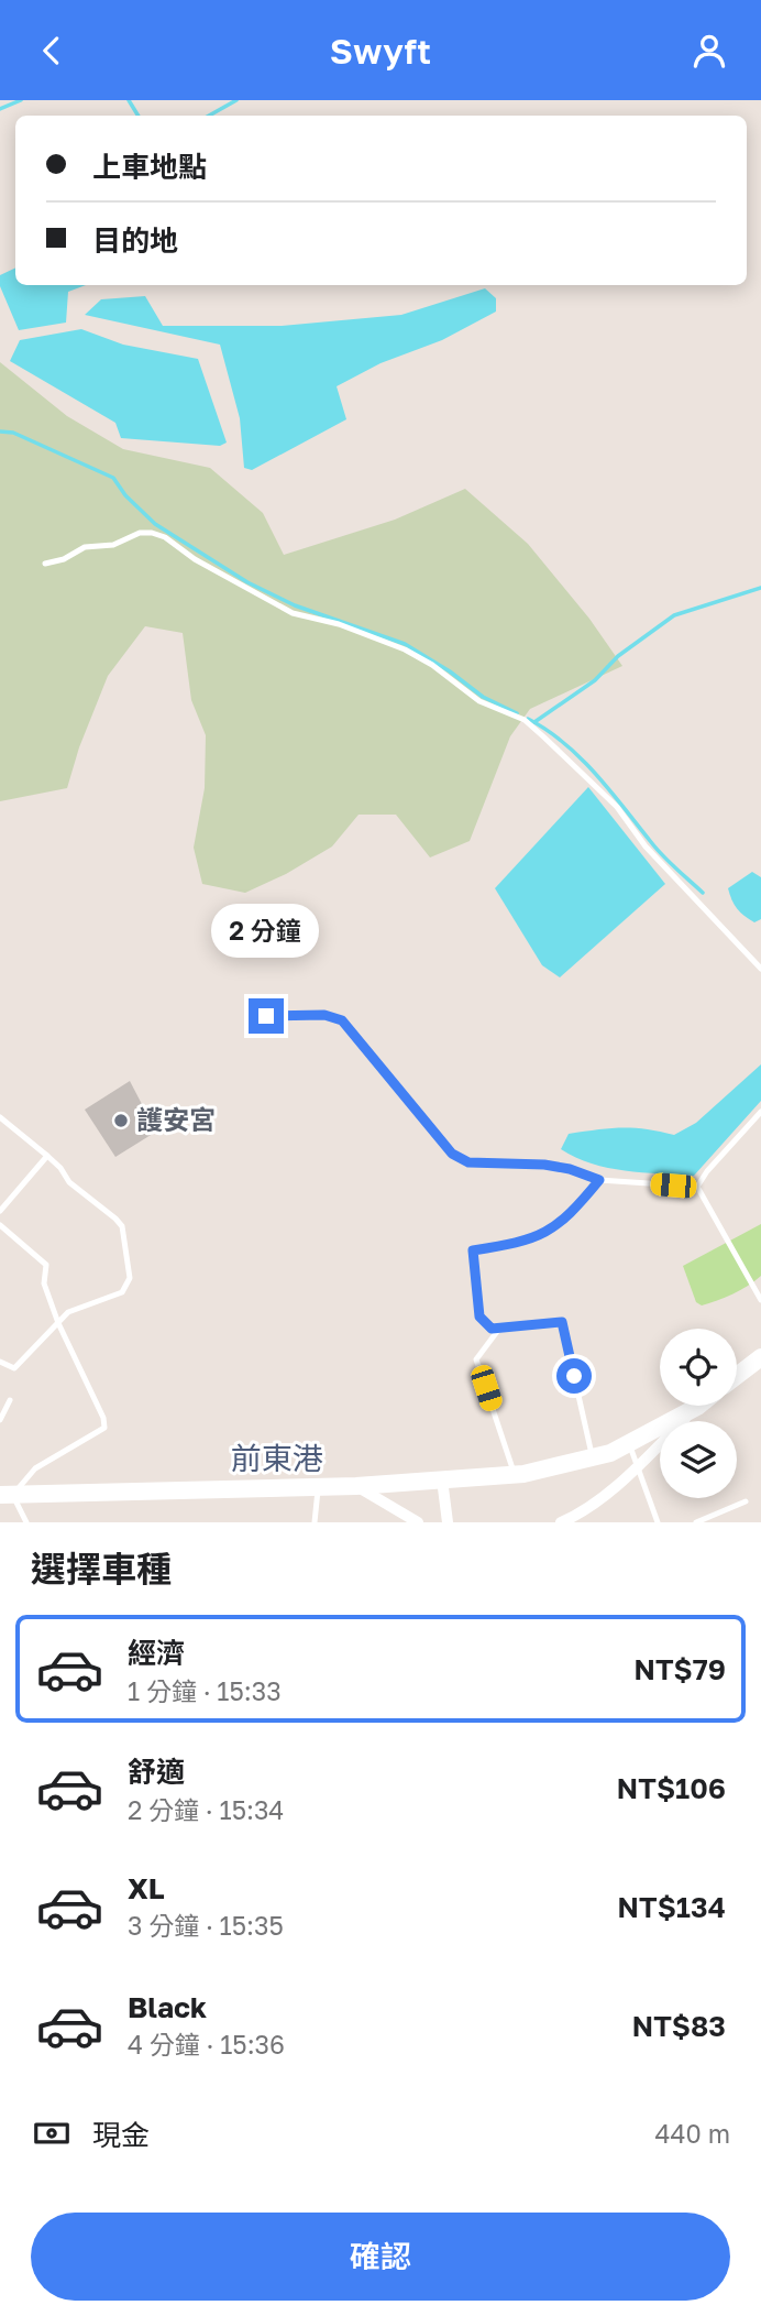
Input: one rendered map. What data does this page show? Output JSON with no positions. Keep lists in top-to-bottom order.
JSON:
{
  "districts": ["前東港"],
  "places": ["護安宮"],
  "page": {
    "header": "Swyft",
    "banner": ["上車地點", "目的地"],
    "bubble": "2 分鐘",
    "heading": "選擇車種",
    "list": [
      {
        "name": "經濟",
        "note": "1 分鐘 · 15:33",
        "value": "NT$79"
      },
      {
        "name": "舒適",
        "note": "2 分鐘 · 15:34",
        "value": "NT$106"
      },
      {
        "name": "XL",
        "note": "3 分鐘 · 15:35",
        "value": "NT$134"
      },
      {
        "name": "Black",
        "note": "4 分鐘 · 15:36",
        "value": "NT$83"
      }
    ],
    "pay": ["現金", "440 m"],
    "buttons": "確認"
  }
}
